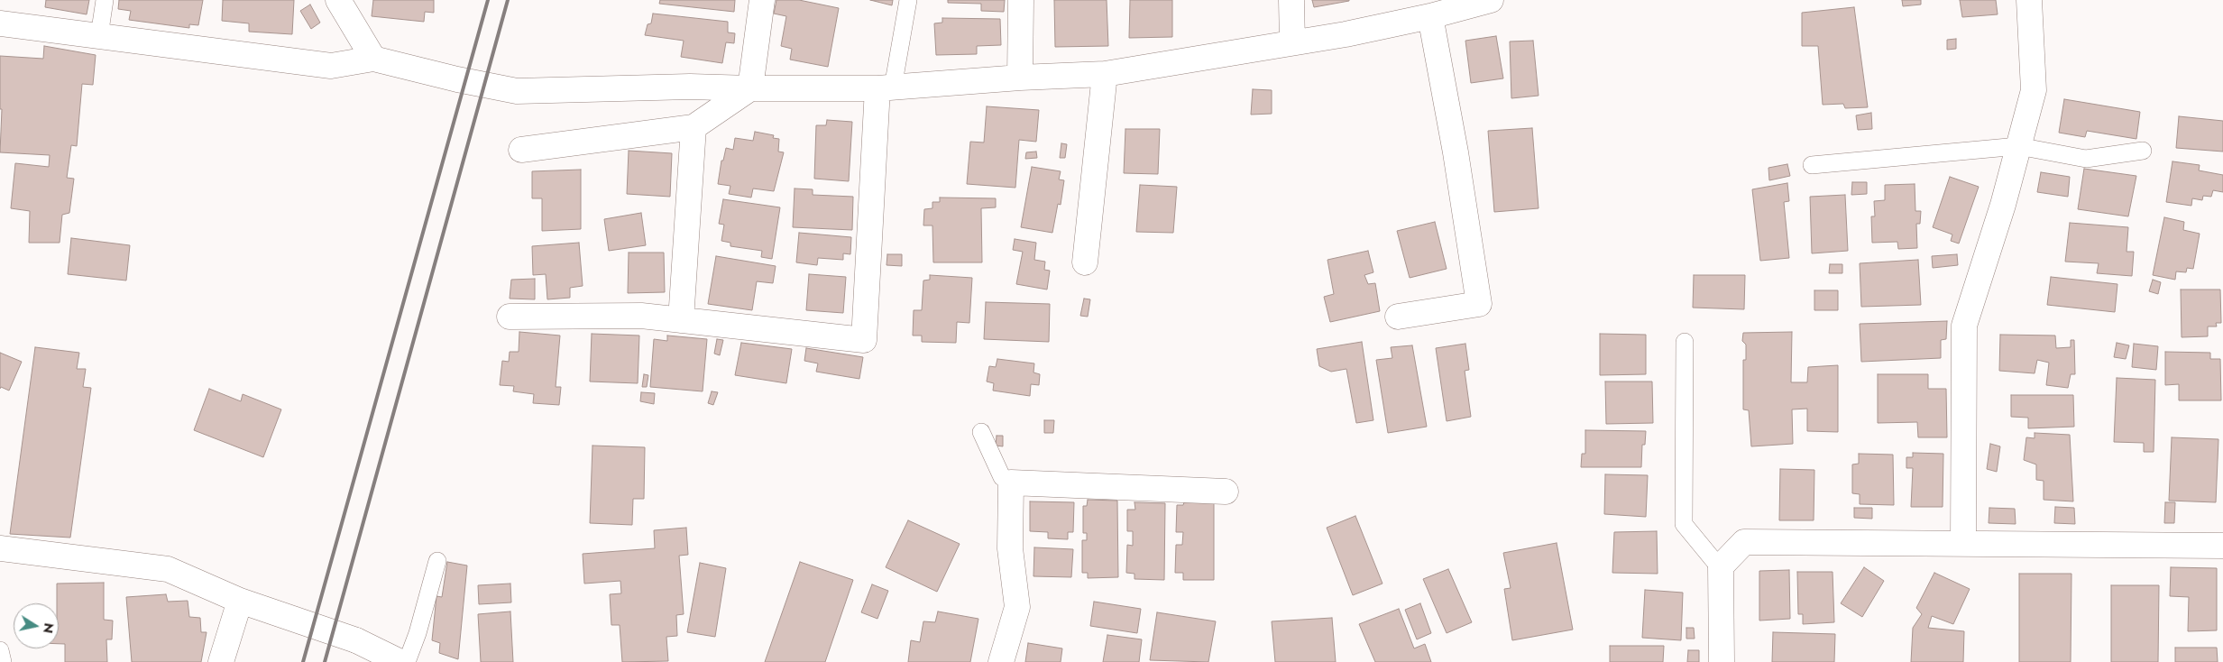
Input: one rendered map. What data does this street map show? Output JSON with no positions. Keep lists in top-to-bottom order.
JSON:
{
  "north": "right"
}
